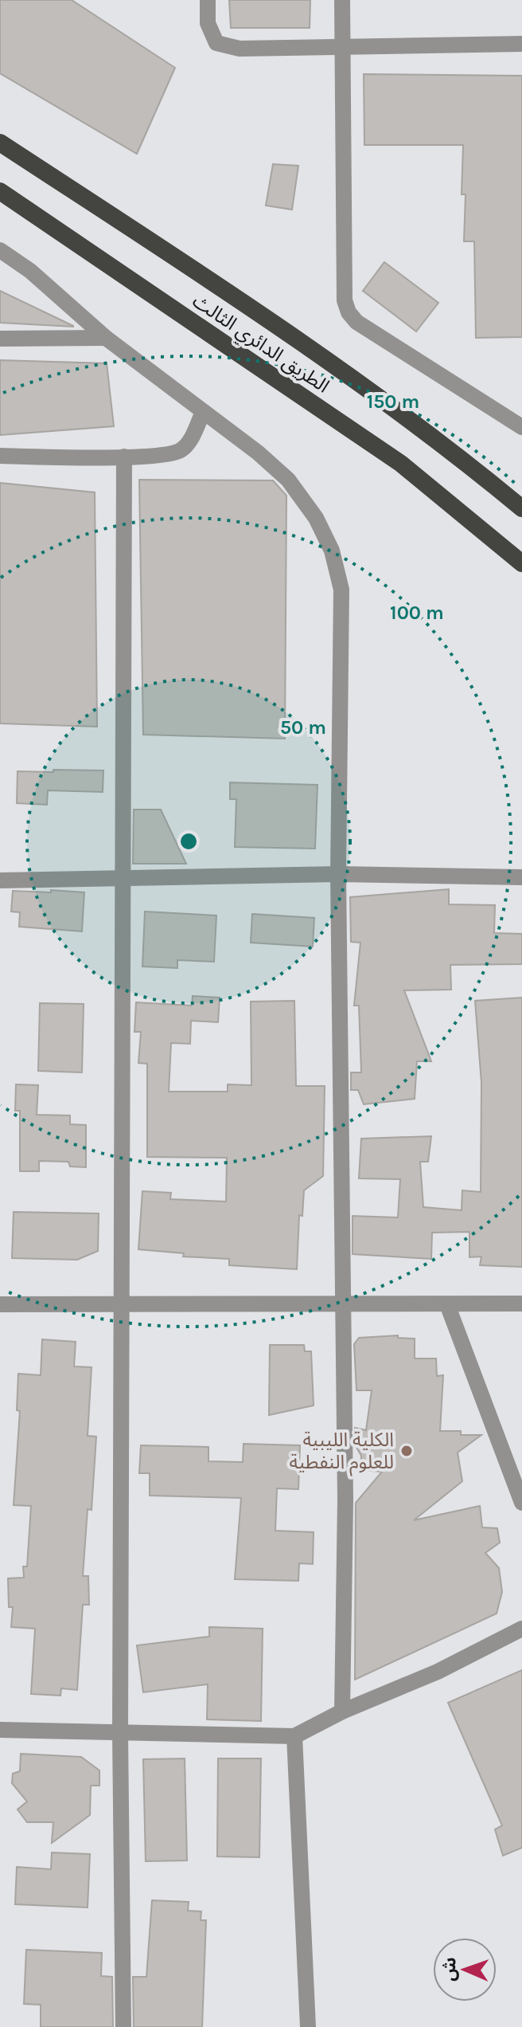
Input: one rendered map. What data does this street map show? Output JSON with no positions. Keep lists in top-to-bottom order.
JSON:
{
  "streets": {
    "highway": ["الطريق الدائري الثالث"]
  },
  "places": ["الكلية الليبية للعلوم النفطية"],
  "north": "left",
  "rings": ["150 m", "100 m", "50 m"]
}
